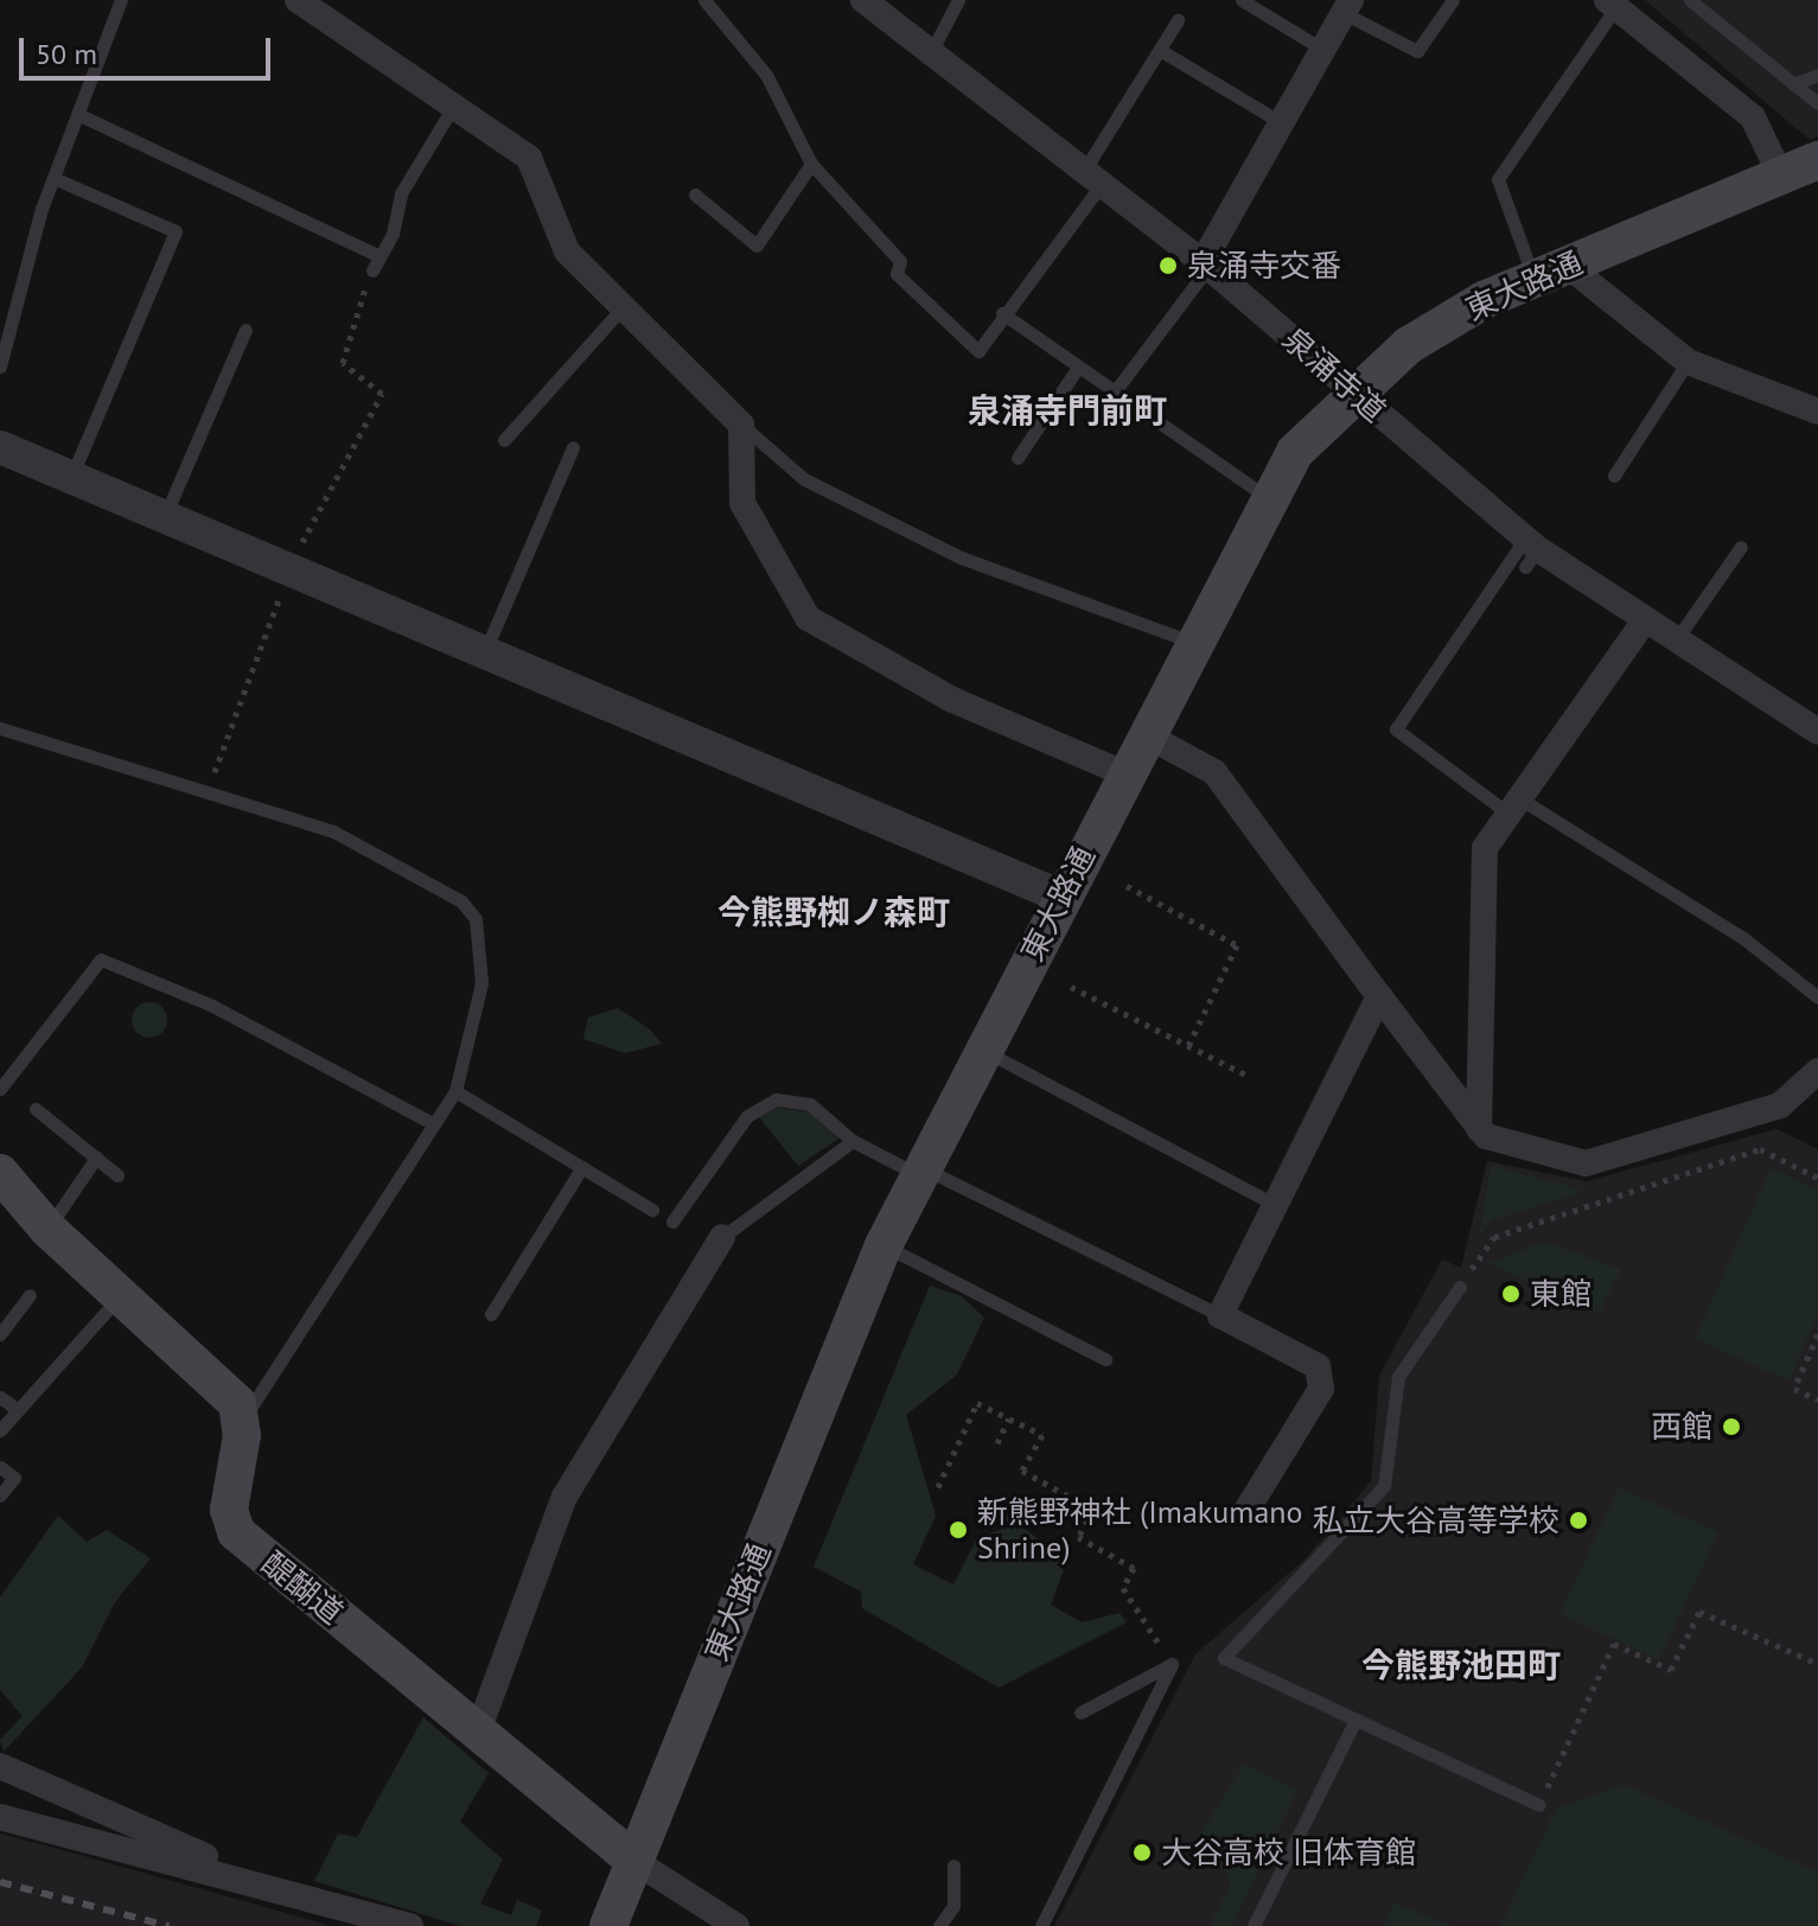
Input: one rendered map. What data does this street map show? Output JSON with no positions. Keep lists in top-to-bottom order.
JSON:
{
  "streets": {
    "main road": ["東大路通", "醍醐道"],
    "street": ["泉涌寺道"]
  },
  "crossings": [
    ["東大路通", "泉涌寺道"],
    ["東大路通", "醍醐道"]
  ],
  "districts": ["泉涌寺門前町", "今熊野椥ノ森町", "今熊野池田町"],
  "places": [
    "泉涌寺交番",
    "東館",
    "西館",
    "私立大谷高等学校",
    "新熊野神社 (Imakumano Shrine)",
    "大谷高校 旧体育館"
  ],
  "scale_bar": "50 m"
}
